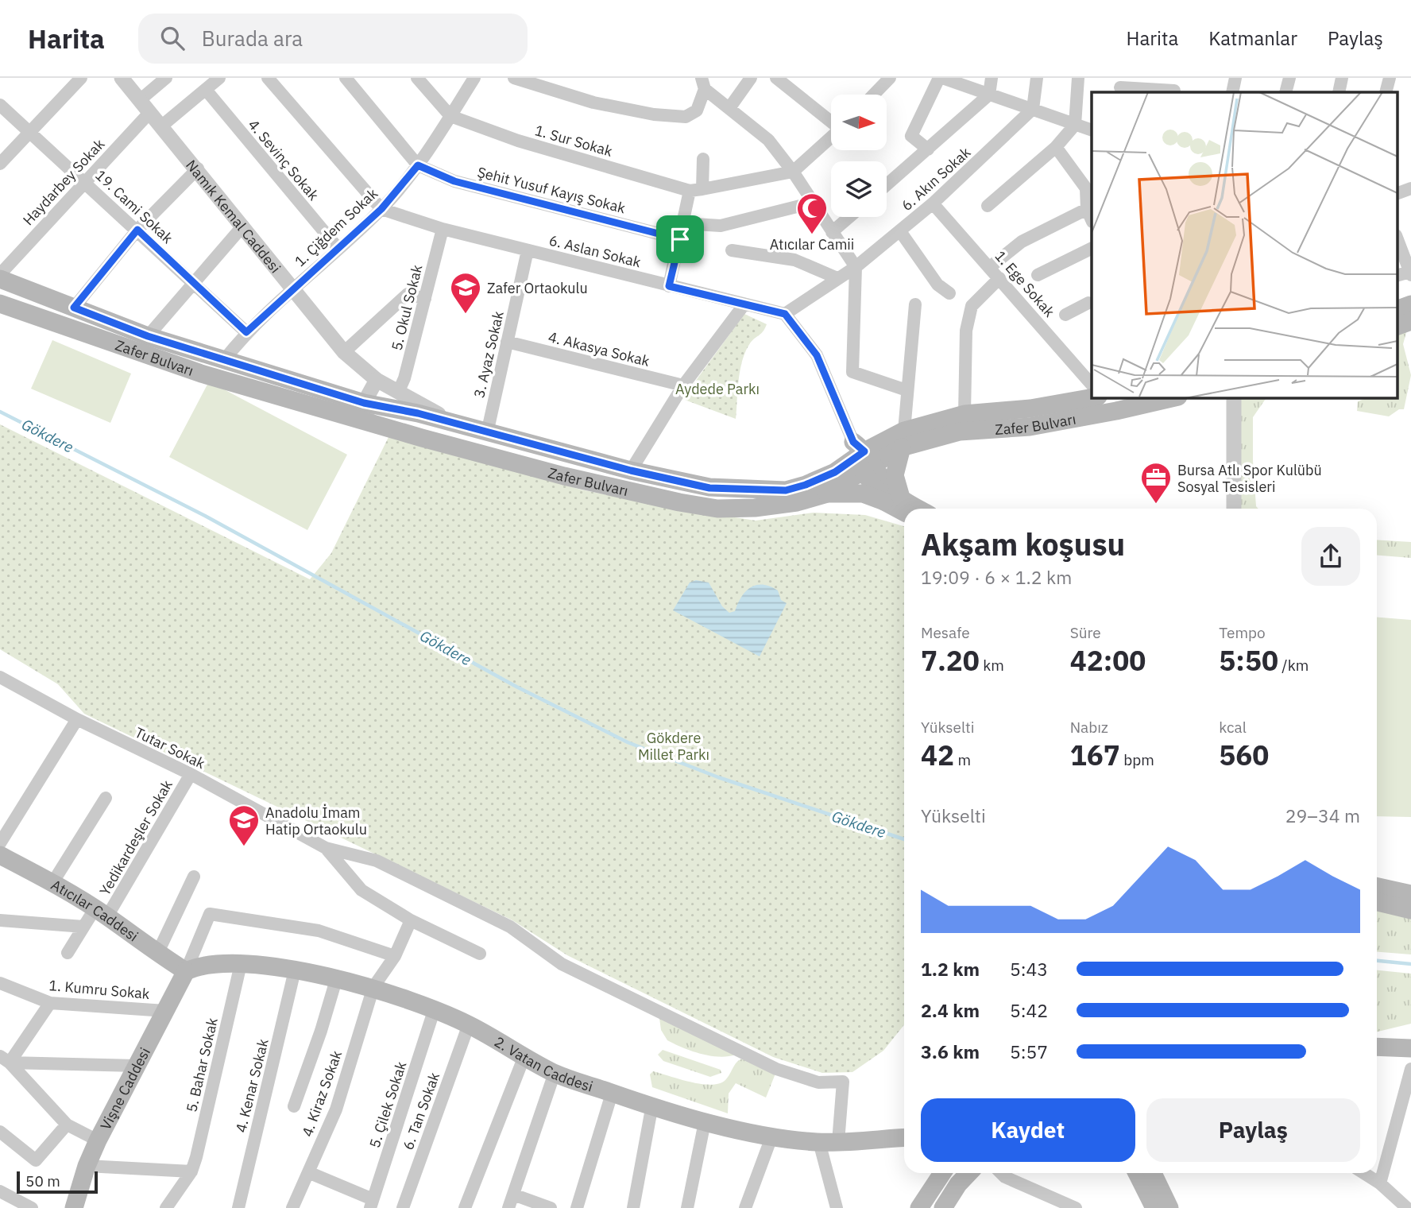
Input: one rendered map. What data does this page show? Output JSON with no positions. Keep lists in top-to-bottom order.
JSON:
{
  "streets": {
    "main road": [
      "Zafer Bulvarı",
      "Atıcılar Caddesi",
      "2. Vatan Caddesi",
      "Vişne Caddesi"
    ],
    "street": [
      "1. Sur Sokak",
      "4. Sevinç Sokak",
      "6. Akın Sokak",
      "Haydarbey Sokak",
      "Şehit Yusuf Kayış Sokak",
      "19. Cami Sokak",
      "Namık Kemal Caddesi",
      "1. Çiğdem Sokak",
      "6. Aslan Sokak",
      "1. Ege Sokak",
      "5. Okul Sokak",
      "4. Akasya Sokak",
      "3. Ayaz Sokak",
      "Tutar Sokak",
      "Yedikardeşler Sokak",
      "1. Kumru Sokak",
      "5. Bahar Sokak",
      "4. Kenar Sokak",
      "4. Kiraz Sokak",
      "5. Çilek Sokak",
      "6. Tan Sokak"
    ]
  },
  "crossings": [
    ["1. Sur Sokak", "1. Çiğdem Sokak"],
    ["4. Sevinç Sokak", "1. Çiğdem Sokak"],
    ["6. Akın Sokak", "1. Ege Sokak"],
    ["Haydarbey Sokak", "19. Cami Sokak"],
    ["Haydarbey Sokak", "Namık Kemal Caddesi"],
    ["Şehit Yusuf Kayış Sokak", "1. Çiğdem Sokak"],
    ["19. Cami Sokak", "1. Çiğdem Sokak"],
    ["Namık Kemal Caddesi", "1. Çiğdem Sokak"],
    ["Namık Kemal Caddesi", "5. Okul Sokak"],
    ["Namık Kemal Caddesi", "Zafer Bulvarı"],
    ["1. Çiğdem Sokak", "6. Aslan Sokak"],
    ["1. Çiğdem Sokak", "Zafer Bulvarı"],
    ["6. Aslan Sokak", "5. Okul Sokak"],
    ["6. Aslan Sokak", "3. Ayaz Sokak"],
    ["4. Akasya Sokak", "3. Ayaz Sokak"],
    ["3. Ayaz Sokak", "Zafer Bulvarı"],
    ["Tutar Sokak", "Yedikardeşler Sokak"],
    ["Yedikardeşler Sokak", "Atıcılar Caddesi"],
    ["Atıcılar Caddesi", "2. Vatan Caddesi"],
    ["Atıcılar Caddesi", "Vişne Caddesi"],
    ["1. Kumru Sokak", "Vişne Caddesi"],
    ["2. Vatan Caddesi", "5. Bahar Sokak"],
    ["2. Vatan Caddesi", "4. Kenar Sokak"],
    ["2. Vatan Caddesi", "Vişne Caddesi"],
    ["2. Vatan Caddesi", "4. Kiraz Sokak"],
    ["2. Vatan Caddesi", "5. Çilek Sokak"],
    ["2. Vatan Caddesi", "6. Tan Sokak"]
  ],
  "water": ["Gökdere"],
  "parks": ["Aydede Parkı", "Gökdere Millet Parkı"],
  "places": {
    "mosque": ["Atıcılar Camii"],
    "school or university": ["Zafer Ortaokulu", "Anadolu İmam Hatip Ortaokulu"],
    "office": ["Bursa Atlı Spor Kulübü Sosyal Tesisleri"]
  },
  "scale_bar": "50 m",
  "north": "right",
  "page": {
    "header": "Harita",
    "search": "Burada ara",
    "nav": ["Harita", "Katmanlar", "Paylaş"],
    "heading": ["Akşam koşusu", "19:09 · 6 × 1.2 km"],
    "stats": [
      ["Mesafe", "7.20 km"],
      ["Süre", "42:00"],
      ["Tempo", "5:50 /km"],
      ["Yükselti", "42 m"],
      ["Nabız", "167 bpm"],
      ["kcal", "560"]
    ],
    "chart": ["Yükselti", "29–34 m"],
    "list": [
      {
        "name": "1.2 km",
        "note": "5:43"
      },
      {
        "name": "2.4 km",
        "note": "5:42"
      },
      {
        "name": "3.6 km",
        "note": "5:57"
      }
    ],
    "buttons": ["Kaydet", "Paylaş"],
    "scale": "50 m"
  }
}
